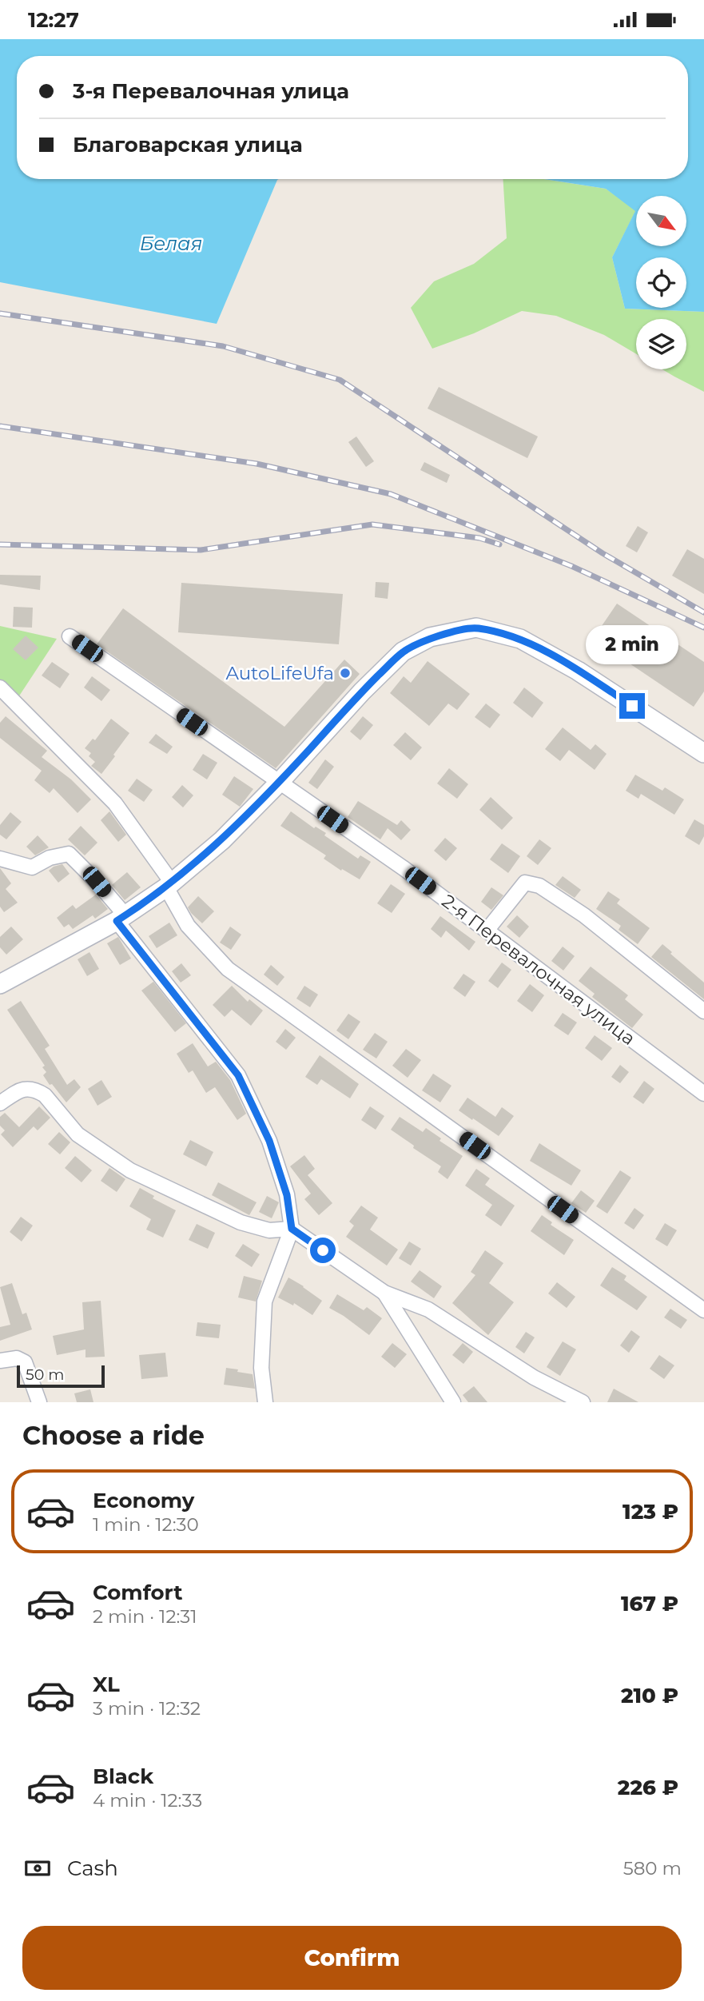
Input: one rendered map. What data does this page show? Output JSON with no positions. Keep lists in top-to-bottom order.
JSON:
{
  "streets": {
    "street": ["2-я Перевалочная улица"]
  },
  "water": ["Белая"],
  "places": ["AutoLifeUfa"],
  "scale_bar": "50 m",
  "north": "bottom right",
  "page": {
    "status": "12:27",
    "banner": ["3-я Перевалочная улица", "Благоварская улица"],
    "bubble": "2 min",
    "scale": "50 m",
    "heading": "Choose a ride",
    "list": [
      {
        "name": "Economy",
        "note": "1 min · 12:30",
        "value": "123 ₽"
      },
      {
        "name": "Comfort",
        "note": "2 min · 12:31",
        "value": "167 ₽"
      },
      {
        "name": "XL",
        "note": "3 min · 12:32",
        "value": "210 ₽"
      },
      {
        "name": "Black",
        "note": "4 min · 12:33",
        "value": "226 ₽"
      }
    ],
    "pay": ["Cash", "580 m"],
    "buttons": "Confirm"
  }
}
